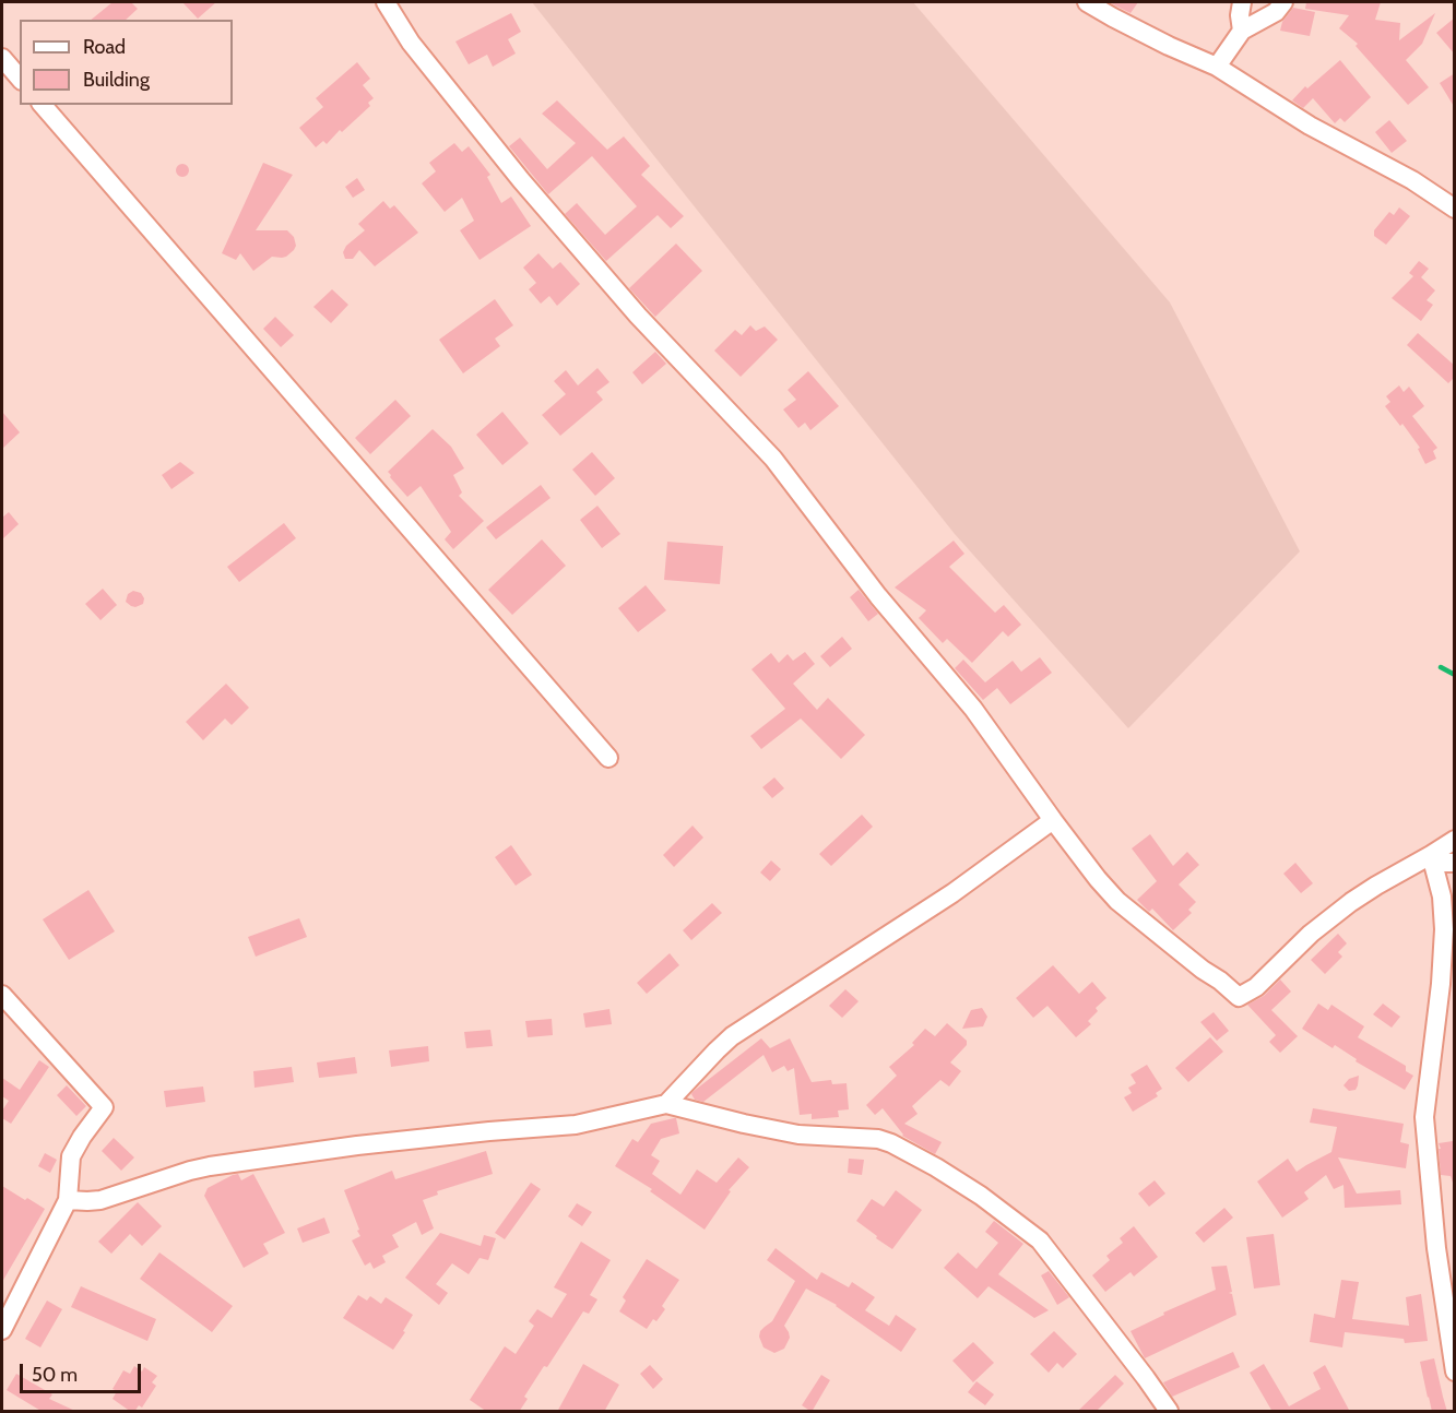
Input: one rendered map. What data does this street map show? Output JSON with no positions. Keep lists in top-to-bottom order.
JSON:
{
  "legend": ["Road", "Building"],
  "scale_bar": "50 m"
}
